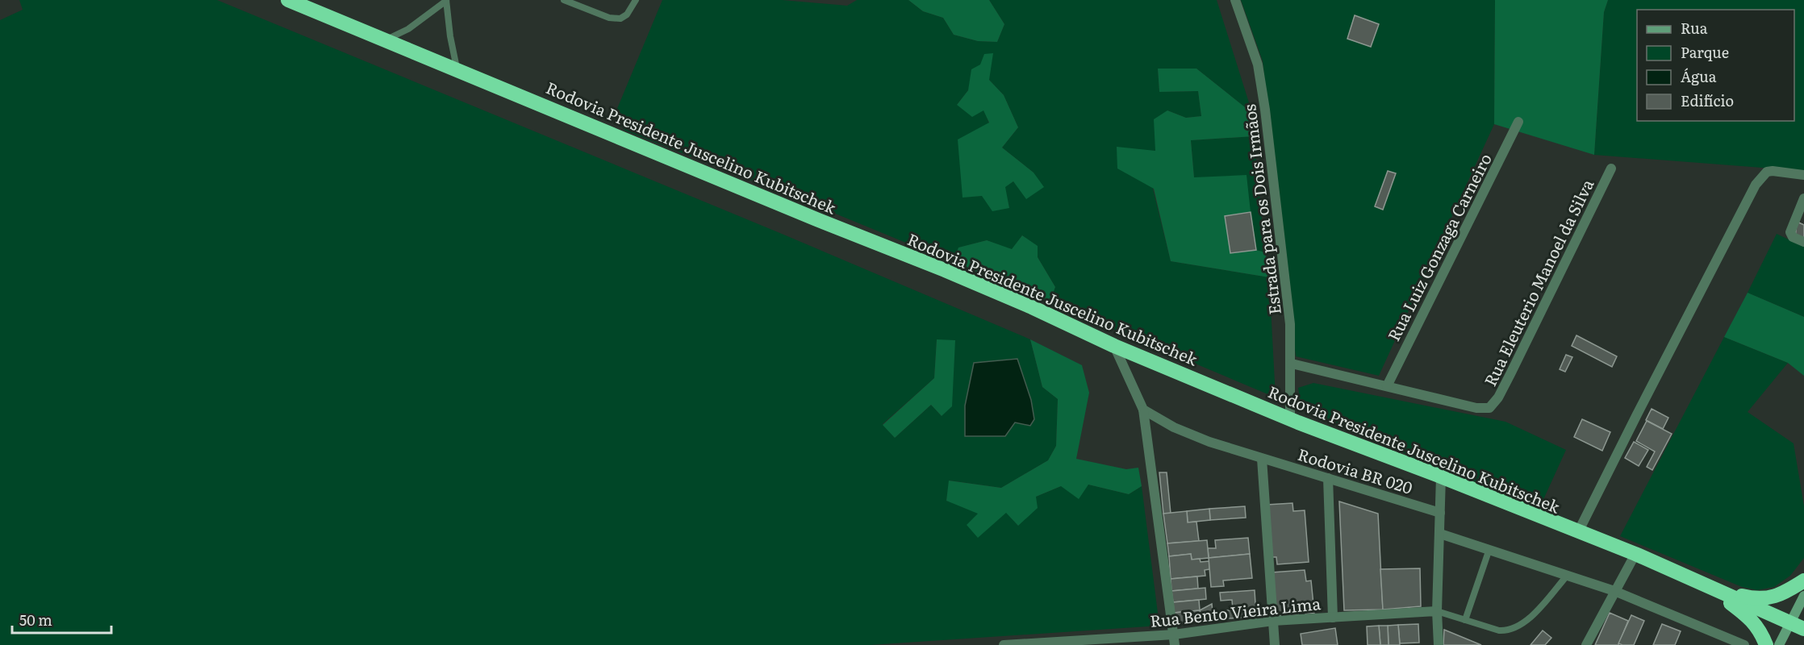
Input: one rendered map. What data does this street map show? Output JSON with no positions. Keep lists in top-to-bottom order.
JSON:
{
  "streets": {
    "highway": ["Rodovia Presidente Juscelino Kubitschek"],
    "street": [
      "Estrada para os Dois Irmãos",
      "Rua Luiz Gonzaga Carneiro",
      "Rua Eleuterio Manoel da Silva",
      "Rodovia BR 020",
      "Rua Bento Vieira Lima"
    ]
  },
  "crossings": [
    ["Rodovia Presidente Juscelino Kubitschek", "Estrada para os Dois Irmãos"],
    ["Rua Luiz Gonzaga Carneiro", "Rua Eleuterio Manoel da Silva"]
  ],
  "legend": [
    "Rua",
    "Parque",
    "Água",
    "Edifício"
  ],
  "scale_bar": "50 m"
}
